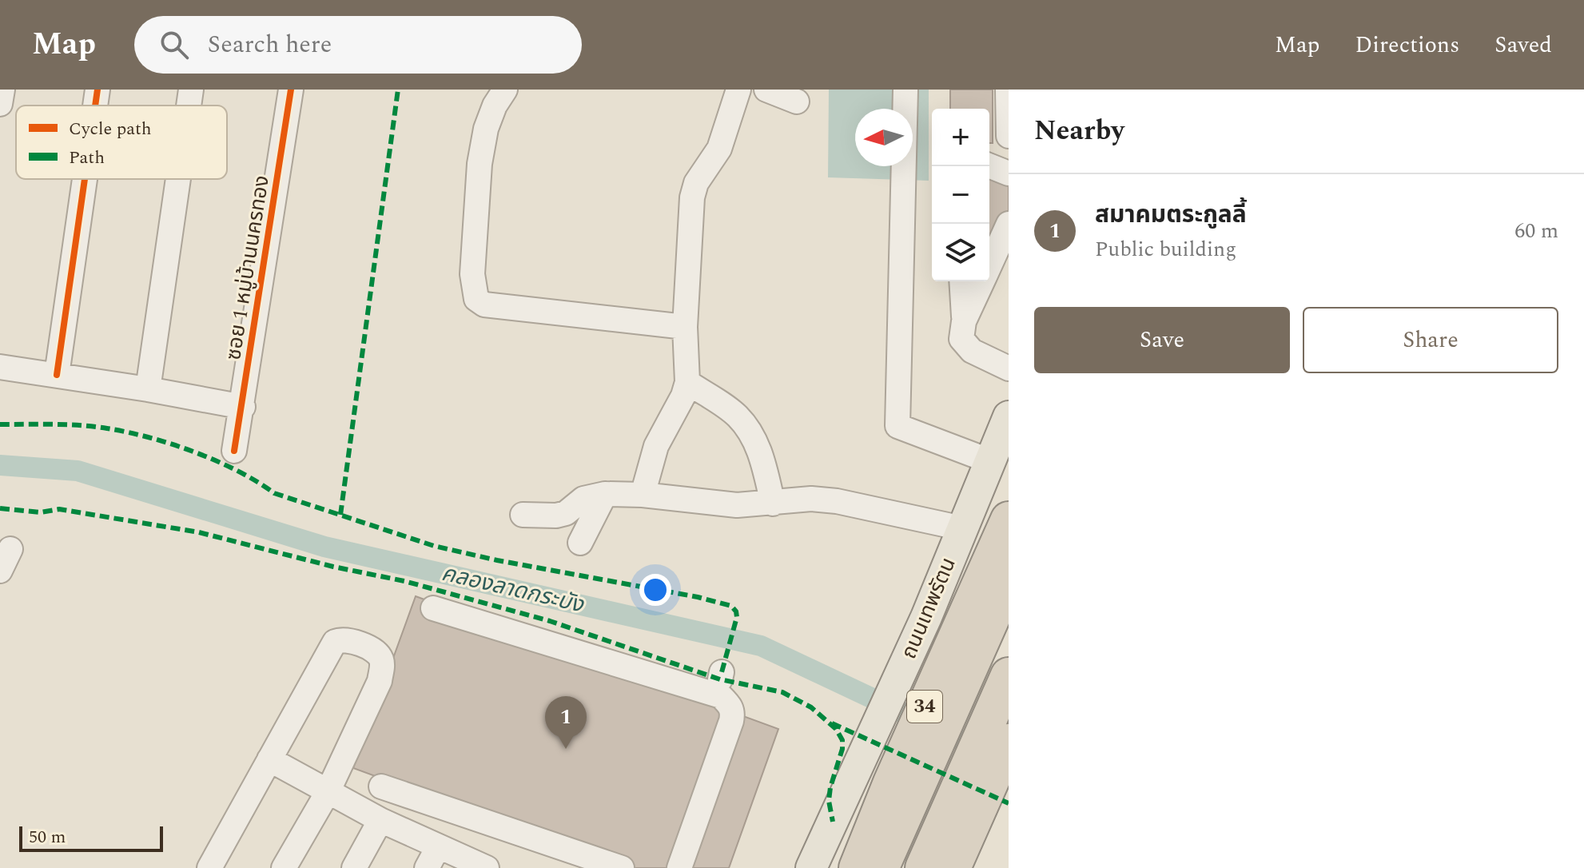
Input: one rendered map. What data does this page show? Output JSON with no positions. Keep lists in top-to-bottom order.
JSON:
{
  "streets": {
    "highway": ["ถนนเทพรัตน", "34"],
    "street": ["ซอย 1 หมู่บ้านนครทอง"]
  },
  "water": ["คลองลาดกระบัง"],
  "legend": ["Cycle path", "Path"],
  "scale_bar": "50 m",
  "north": "left",
  "page": {
    "header": "Map",
    "search": "Search here",
    "nav": ["Map", "Directions", "Saved"],
    "heading": "Nearby",
    "map_buttons": ["+", "−"],
    "list": [
      {
        "mark": "1",
        "name": "สมาคมตระกูลลี้",
        "note": "Public building",
        "value": "60 m"
      }
    ],
    "buttons": ["Save", "Share"],
    "pins": "1",
    "scale": "50 m"
  }
}
